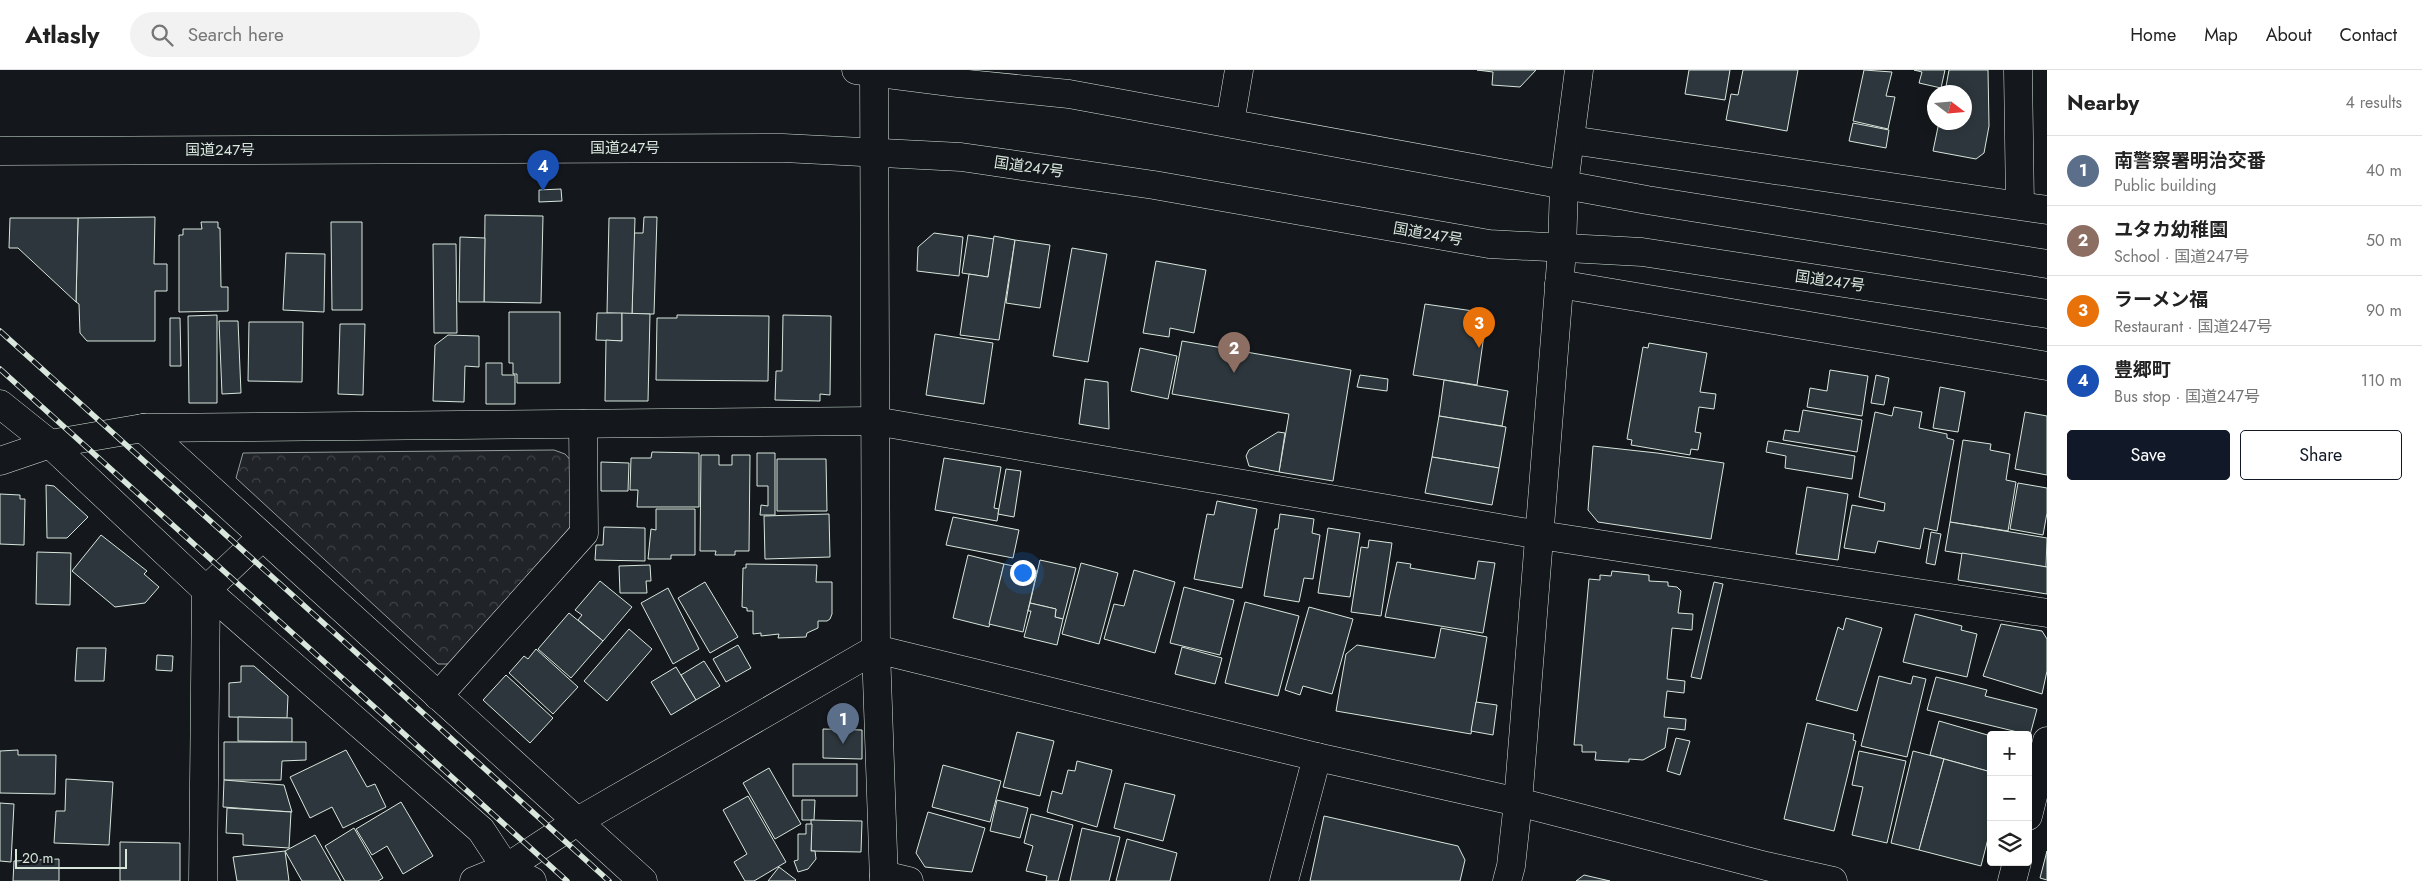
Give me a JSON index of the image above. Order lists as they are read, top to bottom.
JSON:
{
  "streets": {
    "main road": ["国道247号"]
  },
  "scale_bar": "20 m",
  "north": "right",
  "page": {
    "header": "Atlasly",
    "search": "Search here",
    "nav": [
      "Home",
      "Map",
      "About",
      "Contact"
    ],
    "heading": ["Nearby", "4 results"],
    "list": [
      {
        "mark": "1",
        "name": "南警察署明治交番",
        "note": "Public building",
        "value": "40 m"
      },
      {
        "mark": "2",
        "name": "ユタカ幼稚園",
        "note": "School · 国道247号",
        "value": "50 m"
      },
      {
        "mark": "3",
        "name": "ラーメン福",
        "note": "Restaurant · 国道247号",
        "value": "90 m"
      },
      {
        "mark": "4",
        "name": "豊郷町",
        "note": "Bus stop · 国道247号",
        "value": "110 m"
      }
    ],
    "pins": [
      "4",
      "3",
      "2",
      "1"
    ],
    "buttons": ["Save", "Share"],
    "map_buttons": ["+", "−"],
    "scale": "20 m"
  }
}
